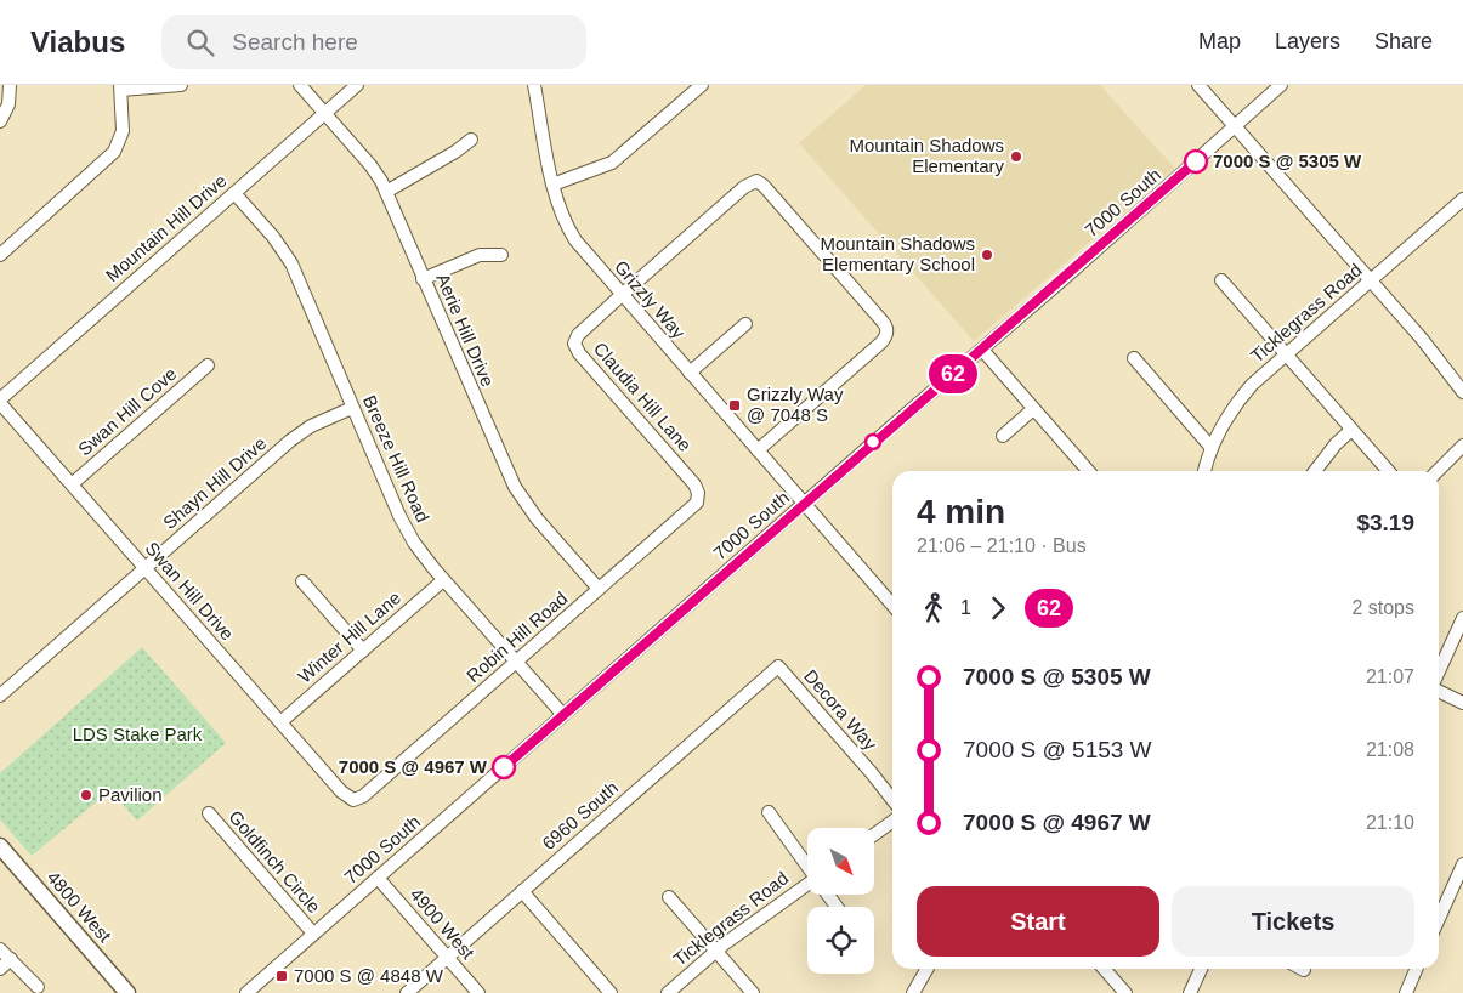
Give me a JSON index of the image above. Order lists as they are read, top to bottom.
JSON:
{
  "streets": {
    "main road": ["4800 West"],
    "street": [
      "7000 South",
      "Mountain Hill Drive",
      "Grizzly Way",
      "Ticklegrass Road",
      "Aerie Hill Drive",
      "Claudia Hill Lane",
      "Swan Hill Cove",
      "Breeze Hill Road",
      "Shayn Hill Drive",
      "Swan Hill Drive",
      "Winter Hill Lane",
      "Robin Hill Road",
      "Decora Way",
      "6960 South",
      "Goldfinch Circle",
      "4900 West"
    ]
  },
  "crossings": [
    ["7000 South", "Grizzly Way"],
    ["7000 South", "Breeze Hill Road"],
    ["7000 South", "Goldfinch Circle"],
    ["7000 South", "4900 West"],
    ["Mountain Hill Drive", "Aerie Hill Drive"],
    ["Mountain Hill Drive", "Breeze Hill Road"],
    ["Mountain Hill Drive", "Swan Hill Drive"],
    ["Grizzly Way", "Claudia Hill Lane"],
    ["Aerie Hill Drive", "Robin Hill Road"],
    ["Claudia Hill Lane", "Robin Hill Road"],
    ["Swan Hill Cove", "Swan Hill Drive"],
    ["Breeze Hill Road", "Shayn Hill Drive"],
    ["Breeze Hill Road", "Winter Hill Lane"],
    ["Breeze Hill Road", "Robin Hill Road"],
    ["Shayn Hill Drive", "Swan Hill Drive"],
    ["Swan Hill Drive", "Winter Hill Lane"],
    ["Swan Hill Drive", "Robin Hill Road"],
    ["Decora Way", "6960 South"],
    ["6960 South", "4900 West"]
  ],
  "parks": ["LDS Stake Park"],
  "places": {
    "other": [
      "Mountain Shadows Elementary",
      "7000 S @ 5305 W",
      "Mountain Shadows Elementary School",
      "7000 S @ 4967 W",
      "Pavilion"
    ],
    "transit": ["Grizzly Way @ 7048 S", "7000 S @ 4848 W"]
  },
  "lines": ["bus line 62"],
  "north": "bottom right",
  "page": {
    "header": "Viabus",
    "search": "Search here",
    "nav": ["Map", "Layers", "Share"],
    "on_map": "62",
    "heading": ["4 min", "21:06 – 21:10 · Bus", "$3.19"],
    "legs": ["1", "62", "2 stops"],
    "list": [
      {
        "name": "7000 S @ 5305 W",
        "value": "21:07"
      },
      {
        "name": "7000 S @ 5153 W",
        "value": "21:08"
      },
      {
        "name": "7000 S @ 4967 W",
        "value": "21:10"
      }
    ],
    "buttons": ["Start", "Tickets"]
  }
}
